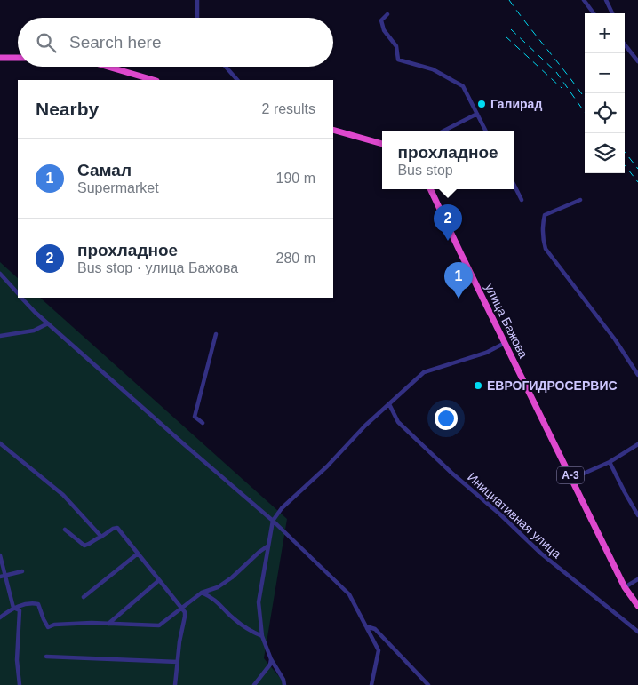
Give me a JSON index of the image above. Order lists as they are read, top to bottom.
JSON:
{
  "streets": {
    "highway": ["улица Бажова", "A-3"],
    "street": ["Инициативная улица"]
  },
  "places": ["Галирад", "ЕВРОГИДРОСЕРВИС"],
  "page": {
    "map_buttons": ["+", "−"],
    "search": "Search here",
    "heading": ["Nearby", "2 results"],
    "popup": ["прохладное", "Bus stop"],
    "list": [
      {
        "mark": "1",
        "name": "Самал",
        "note": "Supermarket",
        "value": "190 m"
      },
      {
        "mark": "2",
        "name": "прохладное",
        "note": "Bus stop · улица Бажова",
        "value": "280 m"
      }
    ],
    "pins": ["2", "1"]
  }
}
